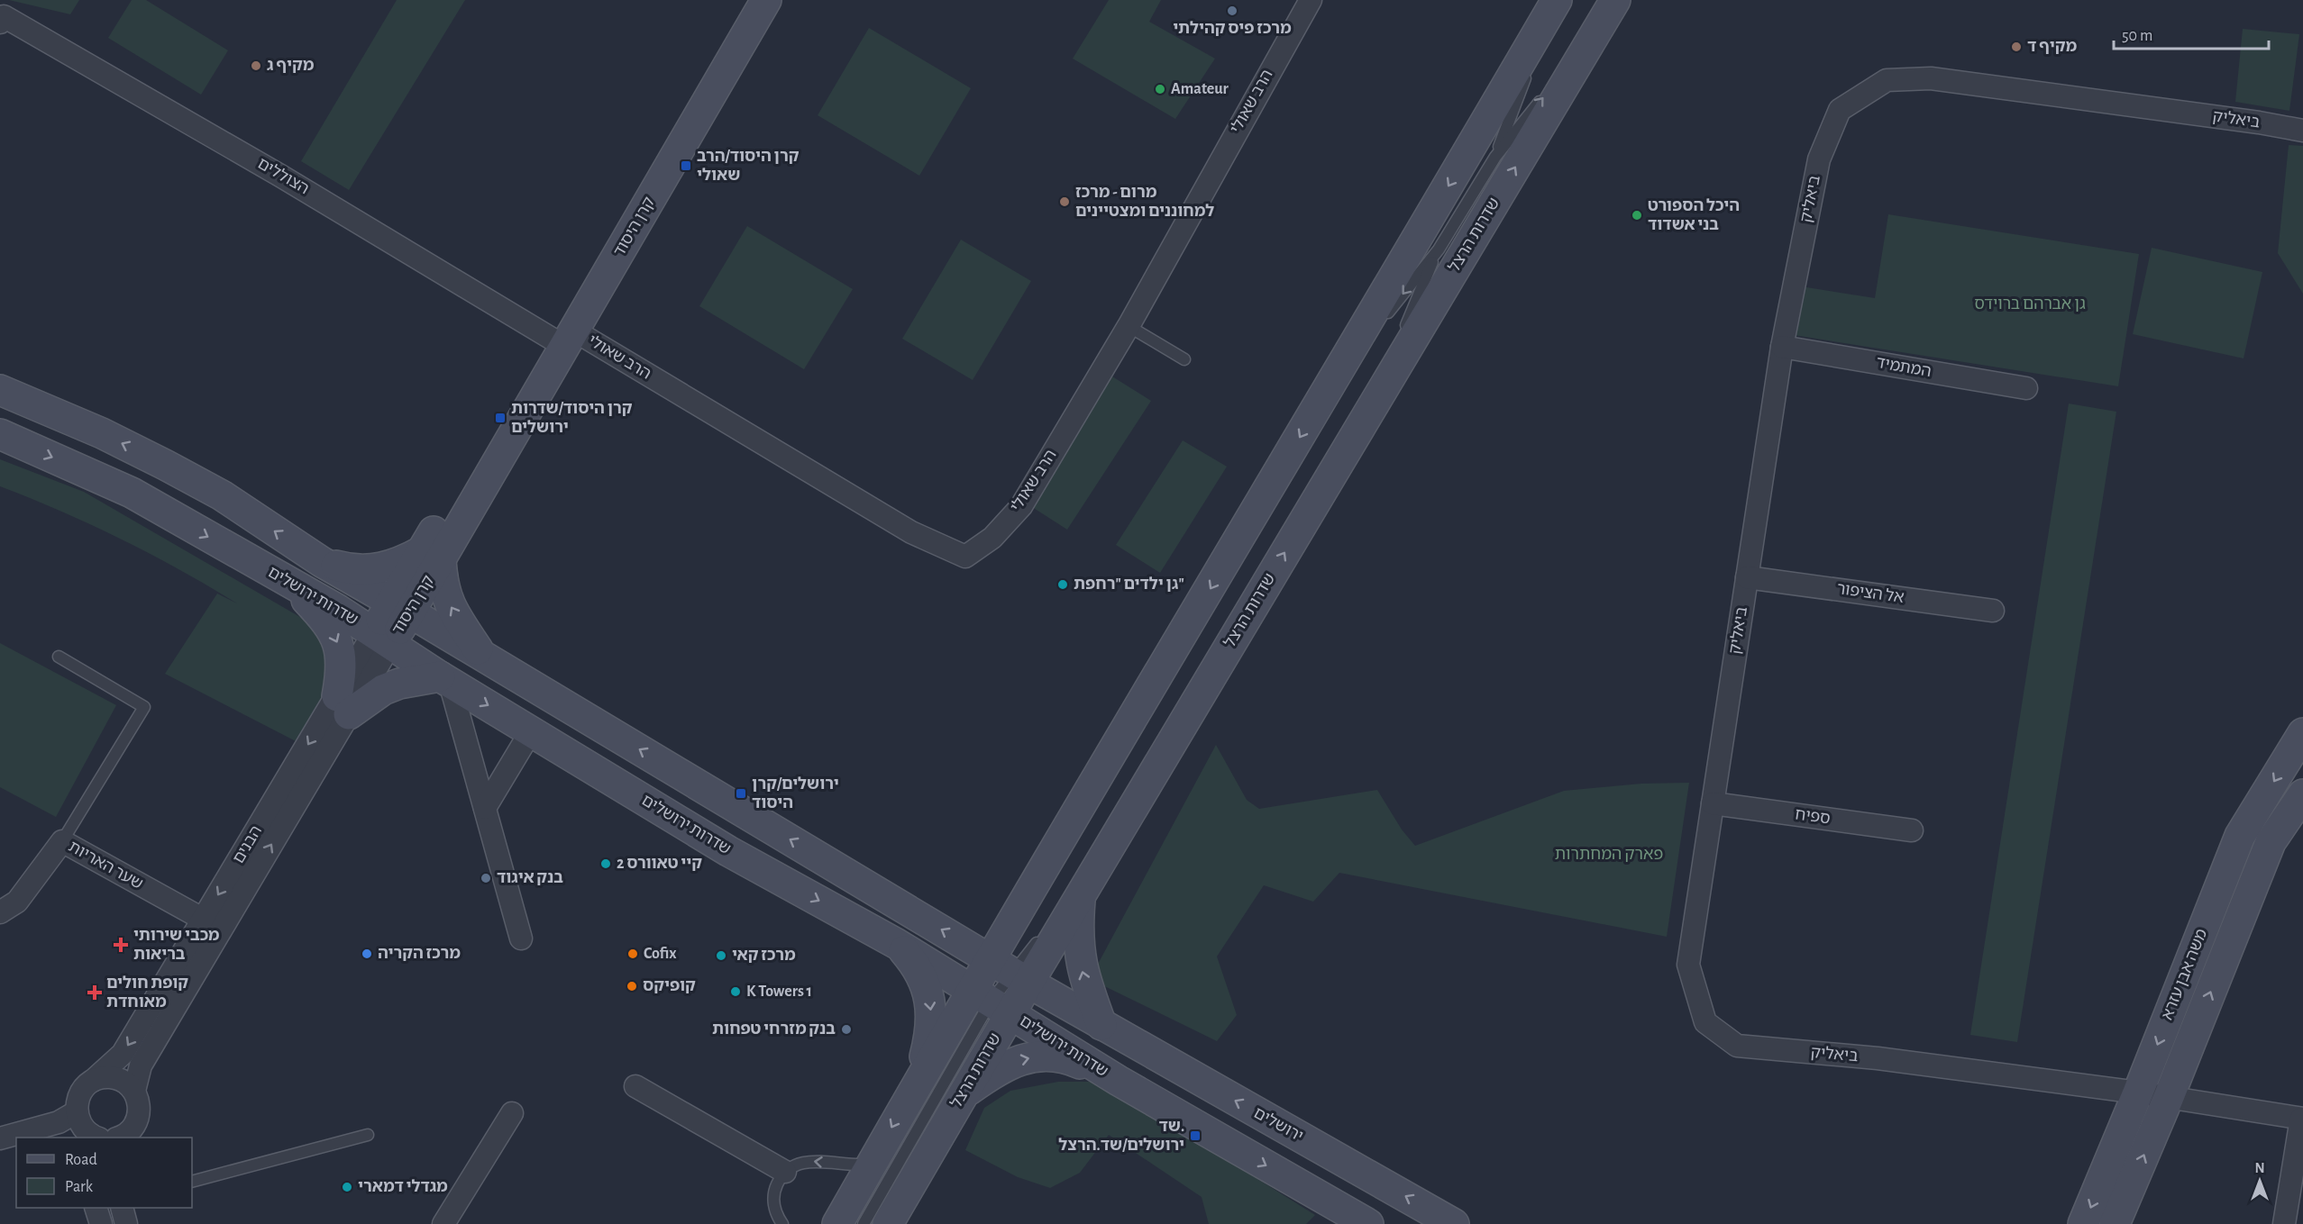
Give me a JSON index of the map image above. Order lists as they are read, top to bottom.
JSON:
{
  "streets": {
    "main road": [
      "קרן היסוד",
      "שדרות הרצל",
      "שדרות ירושלים",
      "משה אבן עזרא",
      "ירושלים"
    ],
    "street": [
      "הרב שאולי",
      "ביאליק",
      "הצוללים",
      "המתמיד",
      "אל הציפור",
      "ספיח",
      "הבנים",
      "שער האריות"
    ]
  },
  "crossings": [
    ["הרב שאולי", "הצוללים"],
    ["הרב שאולי", "קרן היסוד"],
    ["ביאליק", "המתמיד"],
    ["ביאליק", "אל הציפור"],
    ["ביאליק", "ספיח"],
    ["ביאליק", "משה אבן עזרא"],
    ["הצוללים", "קרן היסוד"],
    ["קרן היסוד", "שדרות ירושלים"],
    ["קרן היסוד", "הבנים"],
    ["שדרות הרצל", "שדרות ירושלים"],
    ["שדרות ירושלים", "הבנים"],
    ["שדרות ירושלים", "ירושלים"],
    ["הבנים", "שער האריות"]
  ],
  "one_way": ["ירושלים"],
  "parks": ["גן אברהם ברוידס", "פארק המחתרות"],
  "places": {
    "other": [
      "מרכז פיס קהילתי",
      "מקיף ד",
      "מקיף ג",
      "Amateur",
      "מרום - מרכז למחוננים ומצטיינים",
      "היכל הספורט בני אשדוד",
      "גן ילדים \"רחפת\"",
      "קיי טאוורס 2",
      "בנק איגוד",
      "מרכז הקריה",
      "Cofix",
      "מרכז קאי",
      "קופיקס",
      "K Towers 1",
      "בנק מזרחי טפחות",
      "מגדלי דמארי"
    ],
    "transit": [
      "קרן היסוד/הרב שאולי",
      "קרן היסוד/שדרות ירושלים",
      "ירושלים/קרן היסוד",
      "שד. ירושלים/שד.הרצל"
    ],
    "health": ["מכבי שירותי בריאות", "קופת חולים מאוחדת"]
  },
  "legend": ["Road", "Park"],
  "scale_bar": "50 m",
  "north": "top"
}
